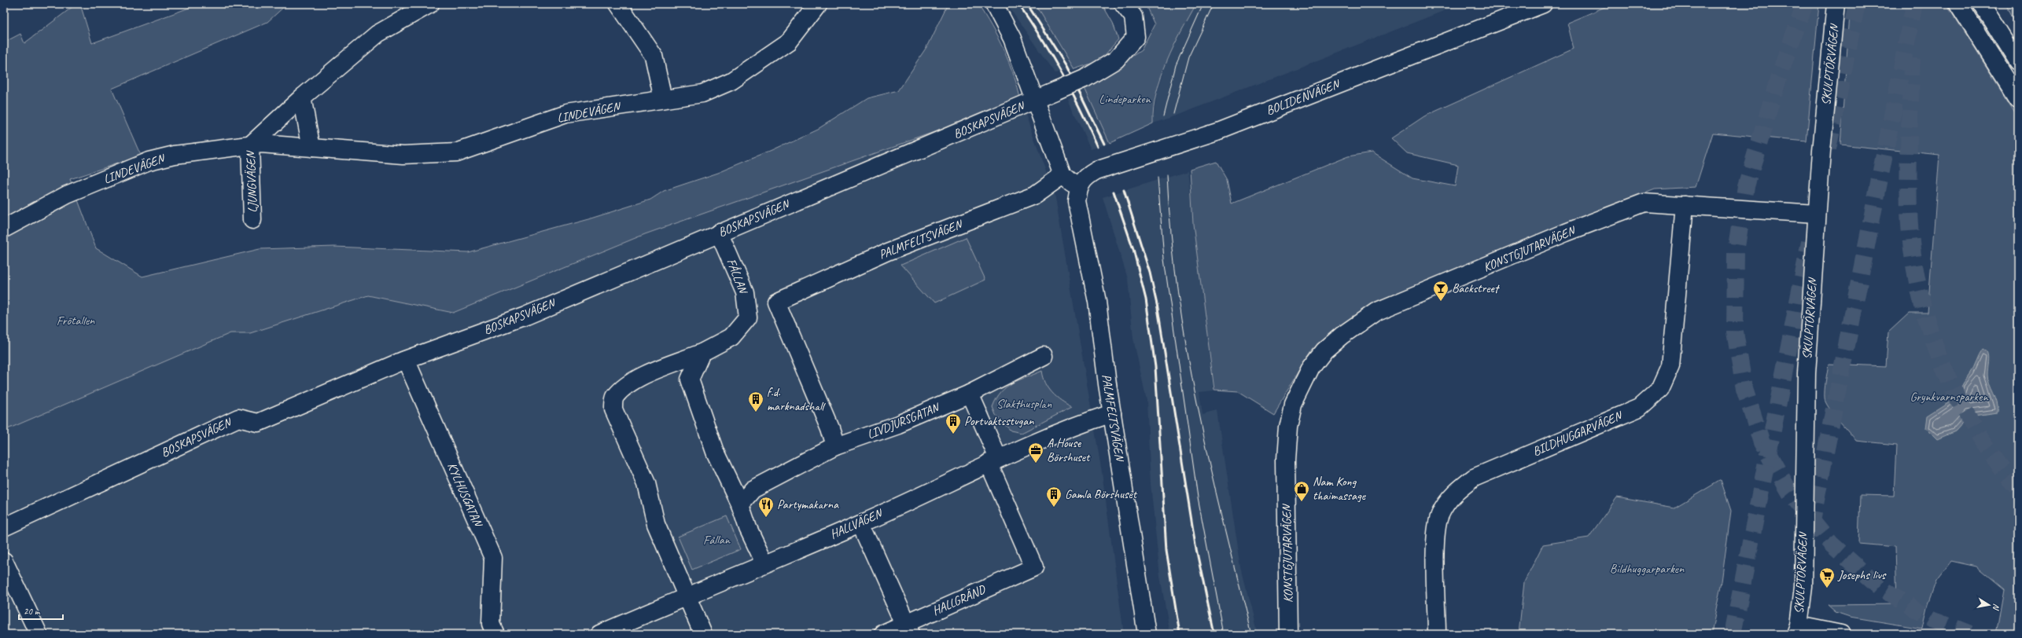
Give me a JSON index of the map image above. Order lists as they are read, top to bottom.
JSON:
{
  "streets": {
    "street": [
      "SKULPTÖRVÄGEN",
      "BOLIDENVÄGEN",
      "LINDEVÄGEN",
      "BOSKAPSVÄGEN",
      "LJUNGVÄGEN",
      "PALMFELTSVÄGEN",
      "KONSTGJUTARVÄGEN",
      "FÅLLAN",
      "LIVDJURSGATAN",
      "BILDHUGGARVÄGEN",
      "KYLHUSGATAN",
      "HALLVÄGEN",
      "HALLGRÄND"
    ]
  },
  "crossings": [
    ["SKULPTÖRVÄGEN", "KONSTGJUTARVÄGEN"],
    ["BOLIDENVÄGEN", "PALMFELTSVÄGEN"],
    ["LINDEVÄGEN", "LJUNGVÄGEN"],
    ["BOSKAPSVÄGEN", "FÅLLAN"],
    ["BOSKAPSVÄGEN", "KYLHUSGATAN"],
    ["PALMFELTSVÄGEN", "LIVDJURSGATAN"],
    ["PALMFELTSVÄGEN", "HALLVÄGEN"],
    ["KONSTGJUTARVÄGEN", "BILDHUGGARVÄGEN"],
    ["FÅLLAN", "HALLVÄGEN"],
    ["HALLVÄGEN", "HALLGRÄND"]
  ],
  "parks": [
    "Lindeparken",
    "Frötallen",
    "Grynkvarnsparken",
    "Slakthusplan",
    "Fållan",
    "Bildhuggarparken"
  ],
  "places": {
    "bar": ["Backstreet"],
    "building": ["f.d. marknadshall", "Portvaktsstugan", "Gamla Börshuset"],
    "office": ["A House Börshuset"],
    "shop": ["Nam Kong thaimassage"],
    "restaurant": ["Partymakarna"],
    "supermarket": ["Josephs livs"]
  },
  "scale_bar": "20 m",
  "north": "right"
}
